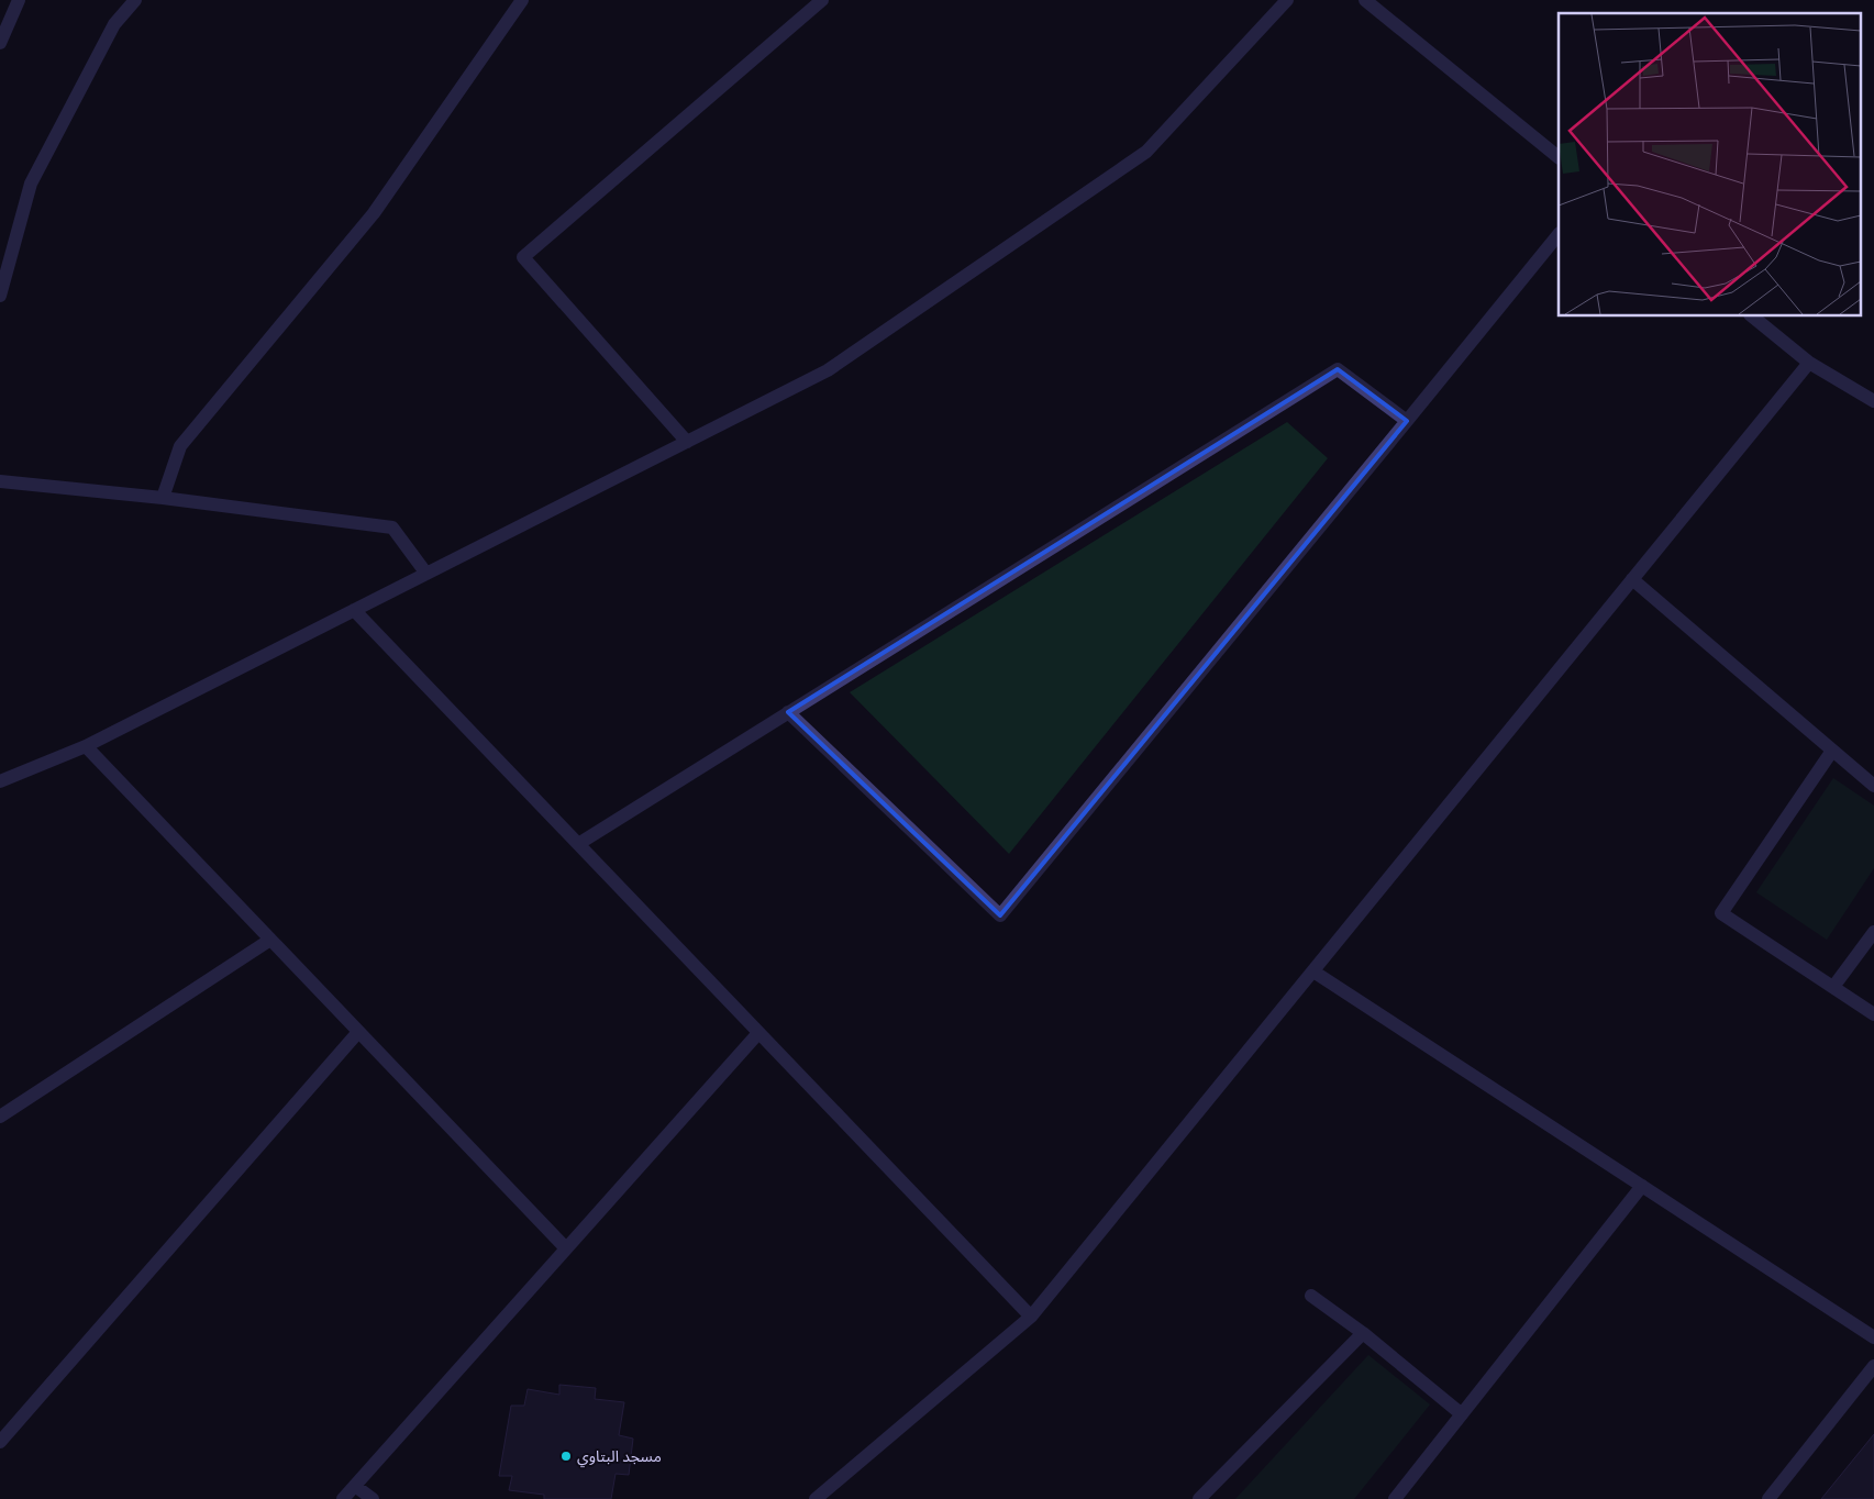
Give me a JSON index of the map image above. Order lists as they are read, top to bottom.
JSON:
{
  "places": ["مسجد البتاوي"]
}
